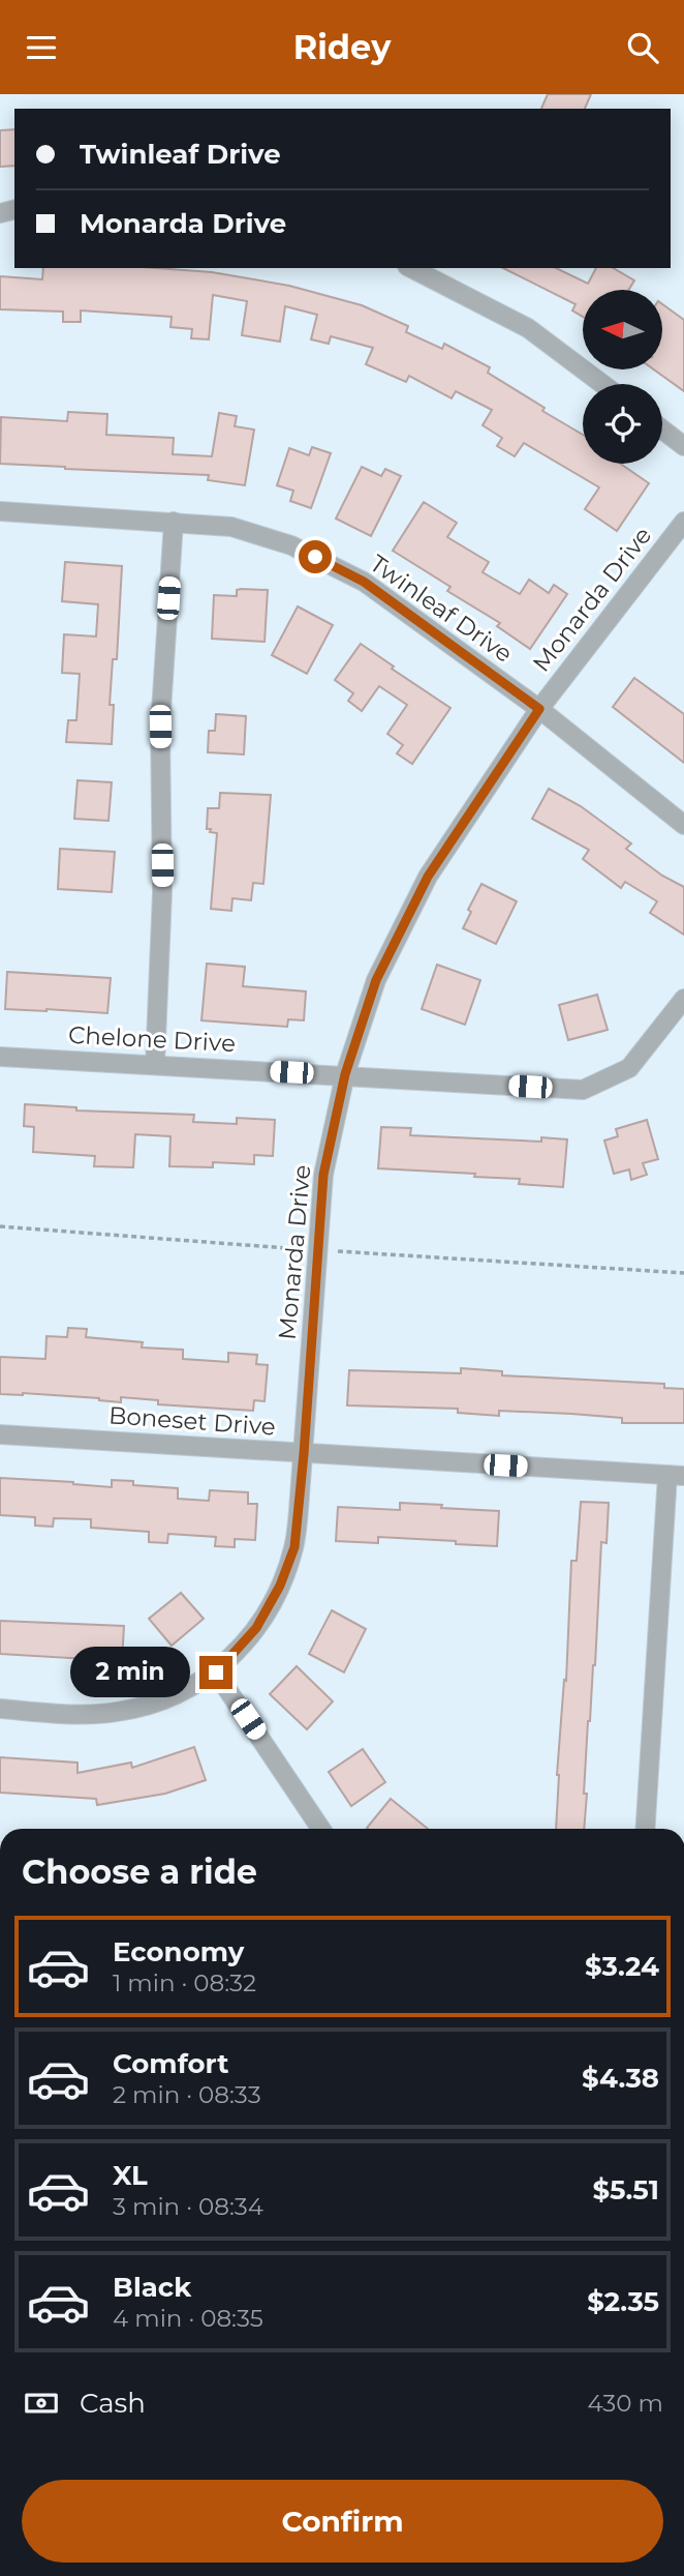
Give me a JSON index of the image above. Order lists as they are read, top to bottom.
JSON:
{
  "streets": {
    "street": [
      "Monarda Drive",
      "Twinleaf Drive",
      "Chelone Drive",
      "Boneset Drive"
    ]
  },
  "crossings": [
    ["Monarda Drive", "Twinleaf Drive"],
    ["Monarda Drive", "Chelone Drive"],
    ["Monarda Drive", "Boneset Drive"]
  ],
  "north": "left",
  "page": {
    "header": "Ridey",
    "banner": ["Twinleaf Drive", "Monarda Drive"],
    "bubble": "2 min",
    "heading": "Choose a ride",
    "list": [
      {
        "name": "Economy",
        "note": "1 min · 08:32",
        "value": "$3.24"
      },
      {
        "name": "Comfort",
        "note": "2 min · 08:33",
        "value": "$4.38"
      },
      {
        "name": "XL",
        "note": "3 min · 08:34",
        "value": "$5.51"
      },
      {
        "name": "Black",
        "note": "4 min · 08:35",
        "value": "$2.35"
      }
    ],
    "pay": ["Cash", "430 m"],
    "buttons": "Confirm"
  }
}
